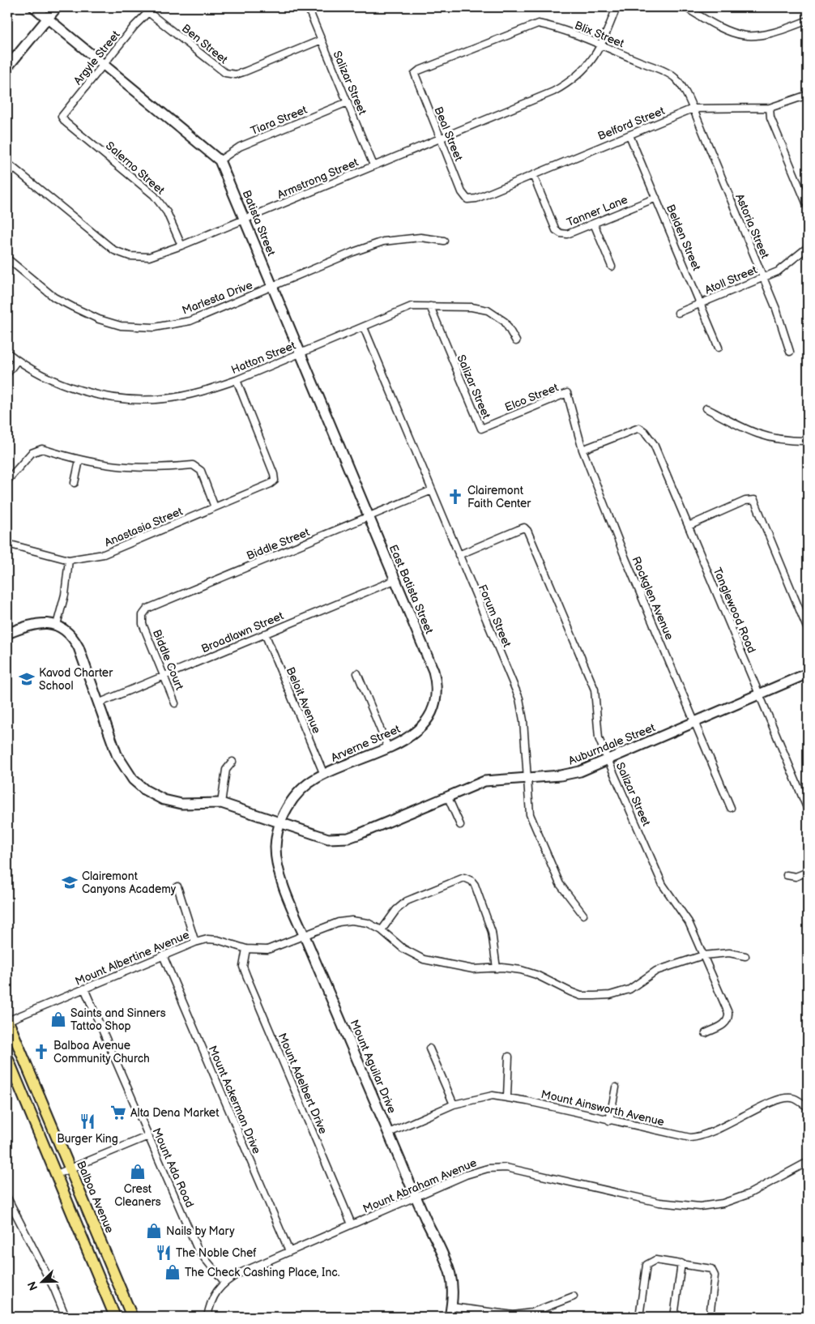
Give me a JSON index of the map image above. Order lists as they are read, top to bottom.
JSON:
{
  "streets": {
    "main road": ["Balboa Avenue"],
    "street": [
      "Blix Street",
      "Ben Street",
      "Argyle Street",
      "Salizar Street",
      "Tiara Street",
      "Belford Street",
      "Beal Street",
      "Salerno Street",
      "Armstrong Street",
      "Tanner Lane",
      "Batista Street",
      "Astoria Street",
      "Belden Street",
      "Atoll Street",
      "Marlesta Drive",
      "Hatton Street",
      "Elco Street",
      "Anastasia Street",
      "Biddle Street",
      "East Batista Street",
      "Rockglen Avenue",
      "Tanglewood Road",
      "Forum Street",
      "Broadlawn Street",
      "Biddle Court",
      "Beloit Avenue",
      "Arverne Street",
      "Auburndale Street",
      "Mount Albertine Avenue",
      "Mount Aguilar Drive",
      "Mount Adelbert Drive",
      "Mount Ackerman Drive",
      "Mount Ainsworth Avenue",
      "Mount Ada Road",
      "Mount Abraham Avenue"
    ]
  },
  "crossings": [
    ["Blix Street", "Belford Street"],
    ["Blix Street", "Beal Street"],
    ["Blix Street", "Armstrong Street"],
    ["Blix Street", "Astoria Street"],
    ["Ben Street", "Argyle Street"],
    ["Ben Street", "Salizar Street"],
    ["Argyle Street", "Salerno Street"],
    ["Argyle Street", "Batista Street"],
    ["Salizar Street", "Tiara Street"],
    ["Salizar Street", "Armstrong Street"],
    ["Salizar Street", "Hatton Street"],
    ["Salizar Street", "Elco Street"],
    ["Salizar Street", "Forum Street"],
    ["Salizar Street", "Auburndale Street"],
    ["Salizar Street", "Mount Albertine Avenue"],
    ["Tiara Street", "Batista Street"],
    ["Belford Street", "Beal Street"],
    ["Belford Street", "Tanner Lane"],
    ["Belford Street", "Astoria Street"],
    ["Belford Street", "Belden Street"],
    ["Beal Street", "Armstrong Street"],
    ["Salerno Street", "Armstrong Street"],
    ["Armstrong Street", "Batista Street"],
    ["Tanner Lane", "Belden Street"],
    ["Batista Street", "Marlesta Drive"],
    ["Batista Street", "Hatton Street"],
    ["Batista Street", "Biddle Street"],
    ["Batista Street", "East Batista Street"],
    ["Astoria Street", "Atoll Street"],
    ["Belden Street", "Atoll Street"],
    ["Hatton Street", "Anastasia Street"],
    ["Hatton Street", "Forum Street"],
    ["Elco Street", "Rockglen Avenue"],
    ["Biddle Street", "East Batista Street"],
    ["Biddle Street", "Forum Street"],
    ["Biddle Street", "Biddle Court"],
    ["East Batista Street", "Broadlawn Street"],
    ["East Batista Street", "Arverne Street"],
    ["Rockglen Avenue", "Tanglewood Road"],
    ["Rockglen Avenue", "Auburndale Street"],
    ["Tanglewood Road", "Auburndale Street"],
    ["Forum Street", "Auburndale Street"],
    ["Broadlawn Street", "Biddle Court"],
    ["Broadlawn Street", "Beloit Avenue"],
    ["Beloit Avenue", "Arverne Street"],
    ["Arverne Street", "Auburndale Street"],
    ["Arverne Street", "Mount Aguilar Drive"],
    ["Auburndale Street", "Mount Aguilar Drive"],
    ["Mount Albertine Avenue", "Mount Aguilar Drive"],
    ["Mount Albertine Avenue", "Mount Adelbert Drive"],
    ["Mount Albertine Avenue", "Mount Ackerman Drive"],
    ["Mount Albertine Avenue", "Mount Ada Road"],
    ["Mount Albertine Avenue", "Balboa Avenue"],
    ["Mount Aguilar Drive", "Mount Ainsworth Avenue"],
    ["Mount Aguilar Drive", "Mount Abraham Avenue"],
    ["Mount Adelbert Drive", "Mount Abraham Avenue"],
    ["Mount Ackerman Drive", "Mount Abraham Avenue"],
    ["Mount Ada Road", "Mount Abraham Avenue"]
  ],
  "places": {
    "church": ["Clairemont Faith Center", "Balboa Avenue Community Church"],
    "school or university": ["Kavod Charter School", "Clairemont Canyons Academy"],
    "shop": [
      "Saints and Sinners Tattoo Shop",
      "Crest Cleaners",
      "Nails by Mary",
      "The Check Cashing Place, Inc."
    ],
    "supermarket": ["Alta Dena Market"],
    "restaurant": ["Burger King", "The Noble Chef"]
  },
  "north": "bottom left"
}
